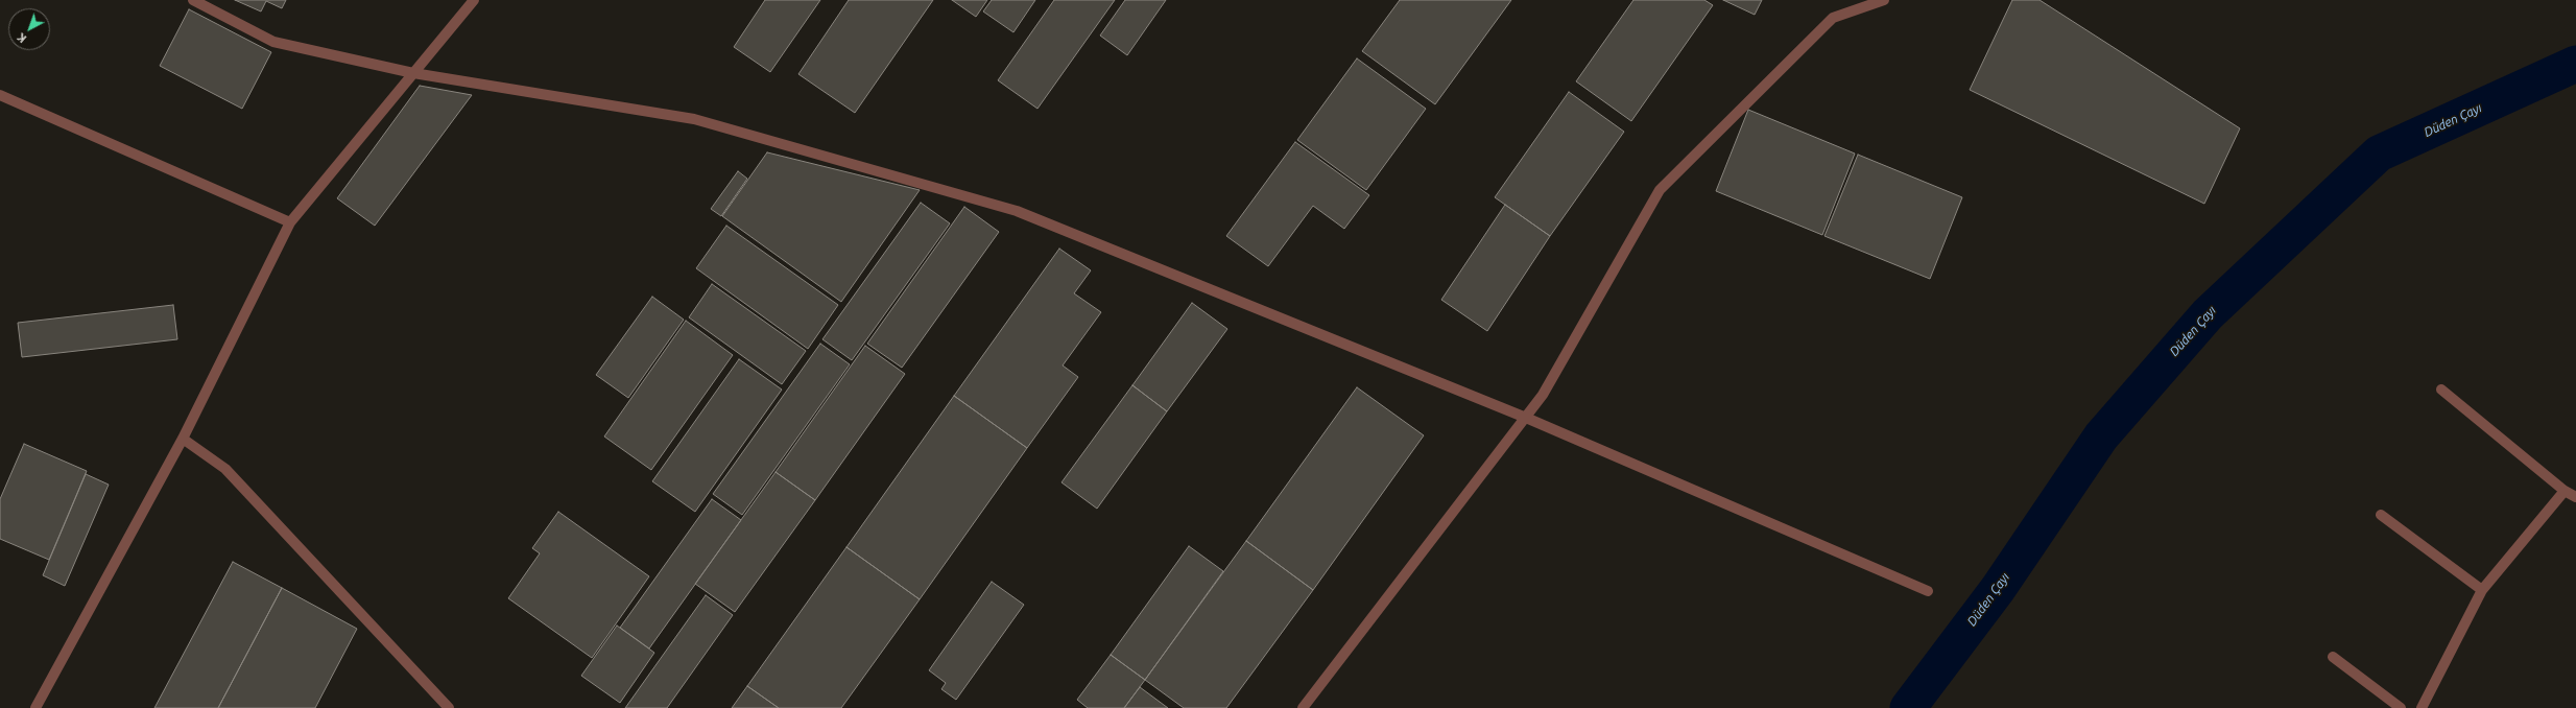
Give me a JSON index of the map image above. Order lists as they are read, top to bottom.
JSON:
{
  "water": ["Düden Çayı"],
  "north": "bottom left"
}
